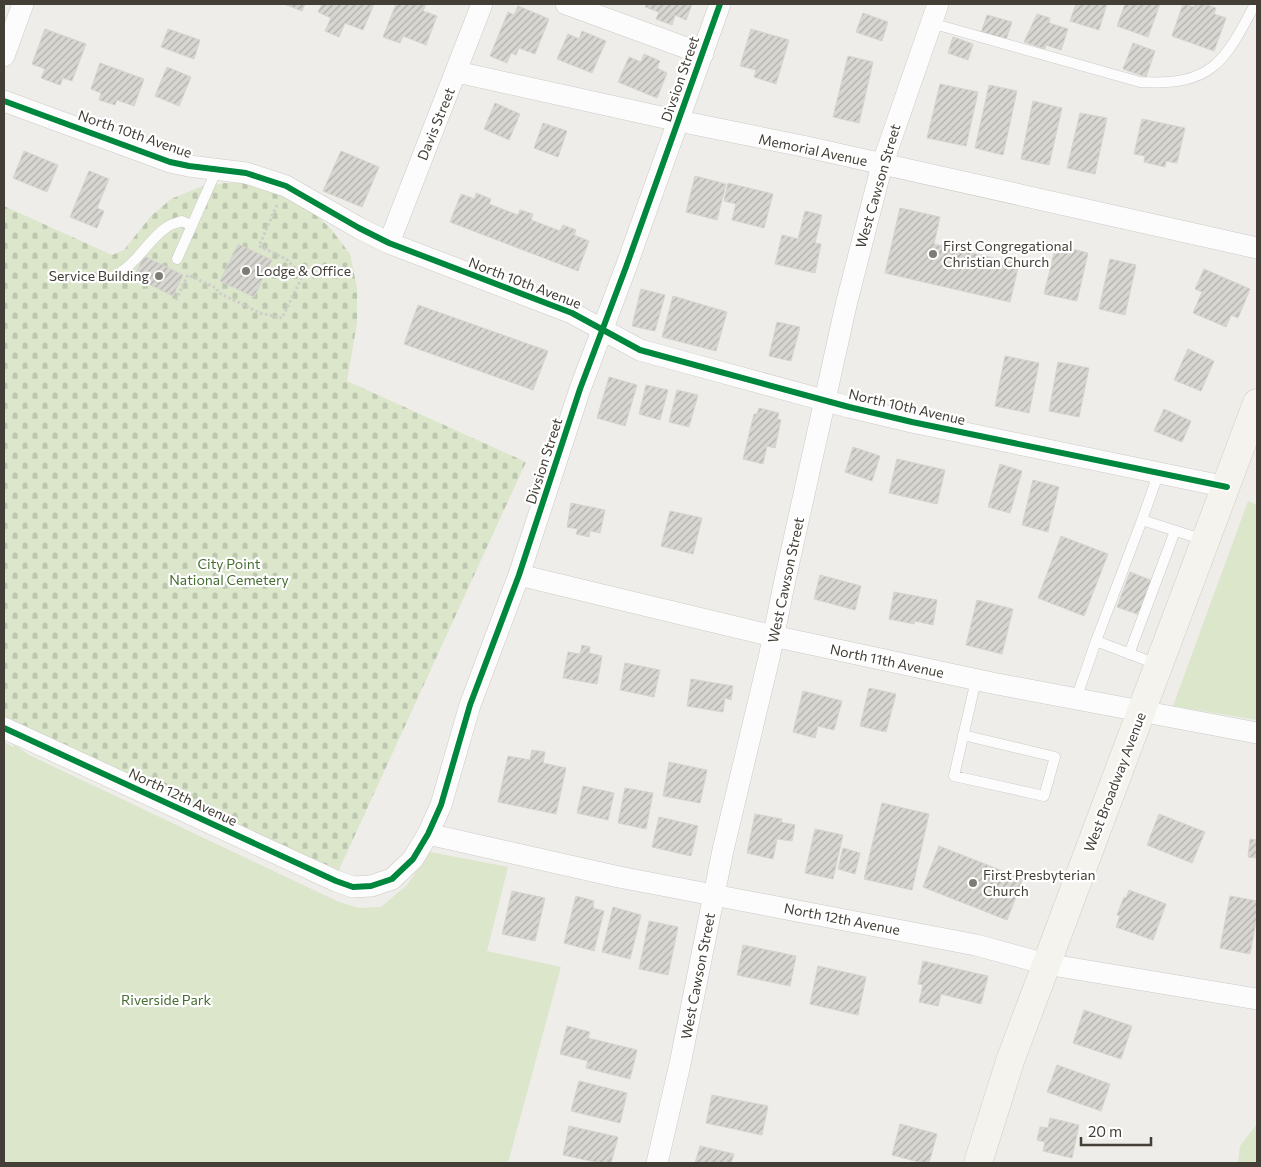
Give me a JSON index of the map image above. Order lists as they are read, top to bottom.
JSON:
{
  "streets": {
    "main road": ["West Broadway Avenue"],
    "street": [
      "Divsion Street",
      "Davis Street",
      "North 10th Avenue",
      "Memorial Avenue",
      "West Cawson Street",
      "North 11th Avenue",
      "North 12th Avenue"
    ]
  },
  "crossings": [
    ["Divsion Street", "North 10th Avenue"],
    ["Divsion Street", "Memorial Avenue"],
    ["Divsion Street", "North 11th Avenue"],
    ["Divsion Street", "North 12th Avenue"],
    ["Davis Street", "North 10th Avenue"],
    ["Davis Street", "Memorial Avenue"],
    ["North 10th Avenue", "West Cawson Street"],
    ["North 10th Avenue", "West Broadway Avenue"],
    ["Memorial Avenue", "West Cawson Street"],
    ["West Cawson Street", "North 11th Avenue"],
    ["West Cawson Street", "North 12th Avenue"],
    ["North 11th Avenue", "West Broadway Avenue"],
    ["West Broadway Avenue", "North 12th Avenue"]
  ],
  "parks": ["City Point National Cemetery", "Riverside Park"],
  "places": [
    "First Congregational Christian Church",
    "Lodge & Office",
    "Service Building",
    "First Presbyterian Church"
  ],
  "scale_bar": "20 m"
}
